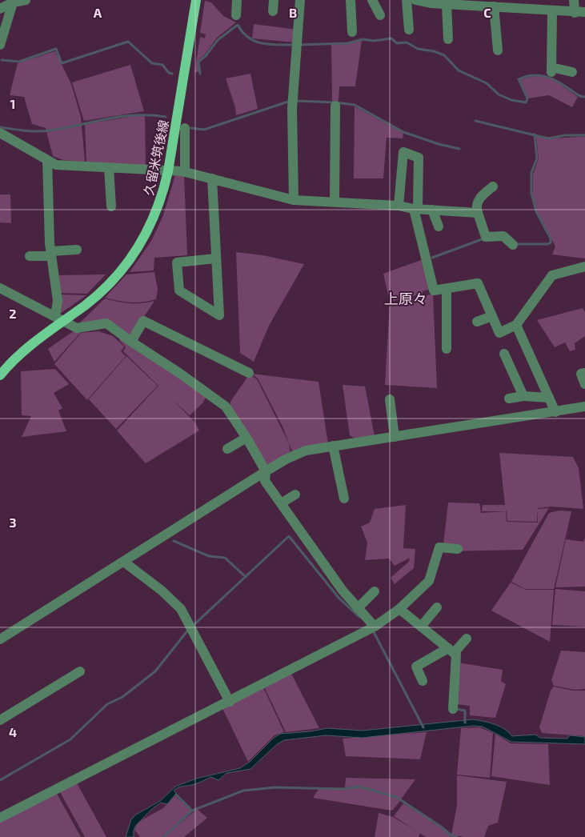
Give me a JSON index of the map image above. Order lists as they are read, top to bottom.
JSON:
{
  "streets": {
    "main road": ["久留米筑後線"]
  },
  "districts": ["上原々"],
  "grid": {
    "columns": ["A", "B", "C"],
    "rows": [
      "1",
      "2",
      "3",
      "4"
    ]
  }
}
